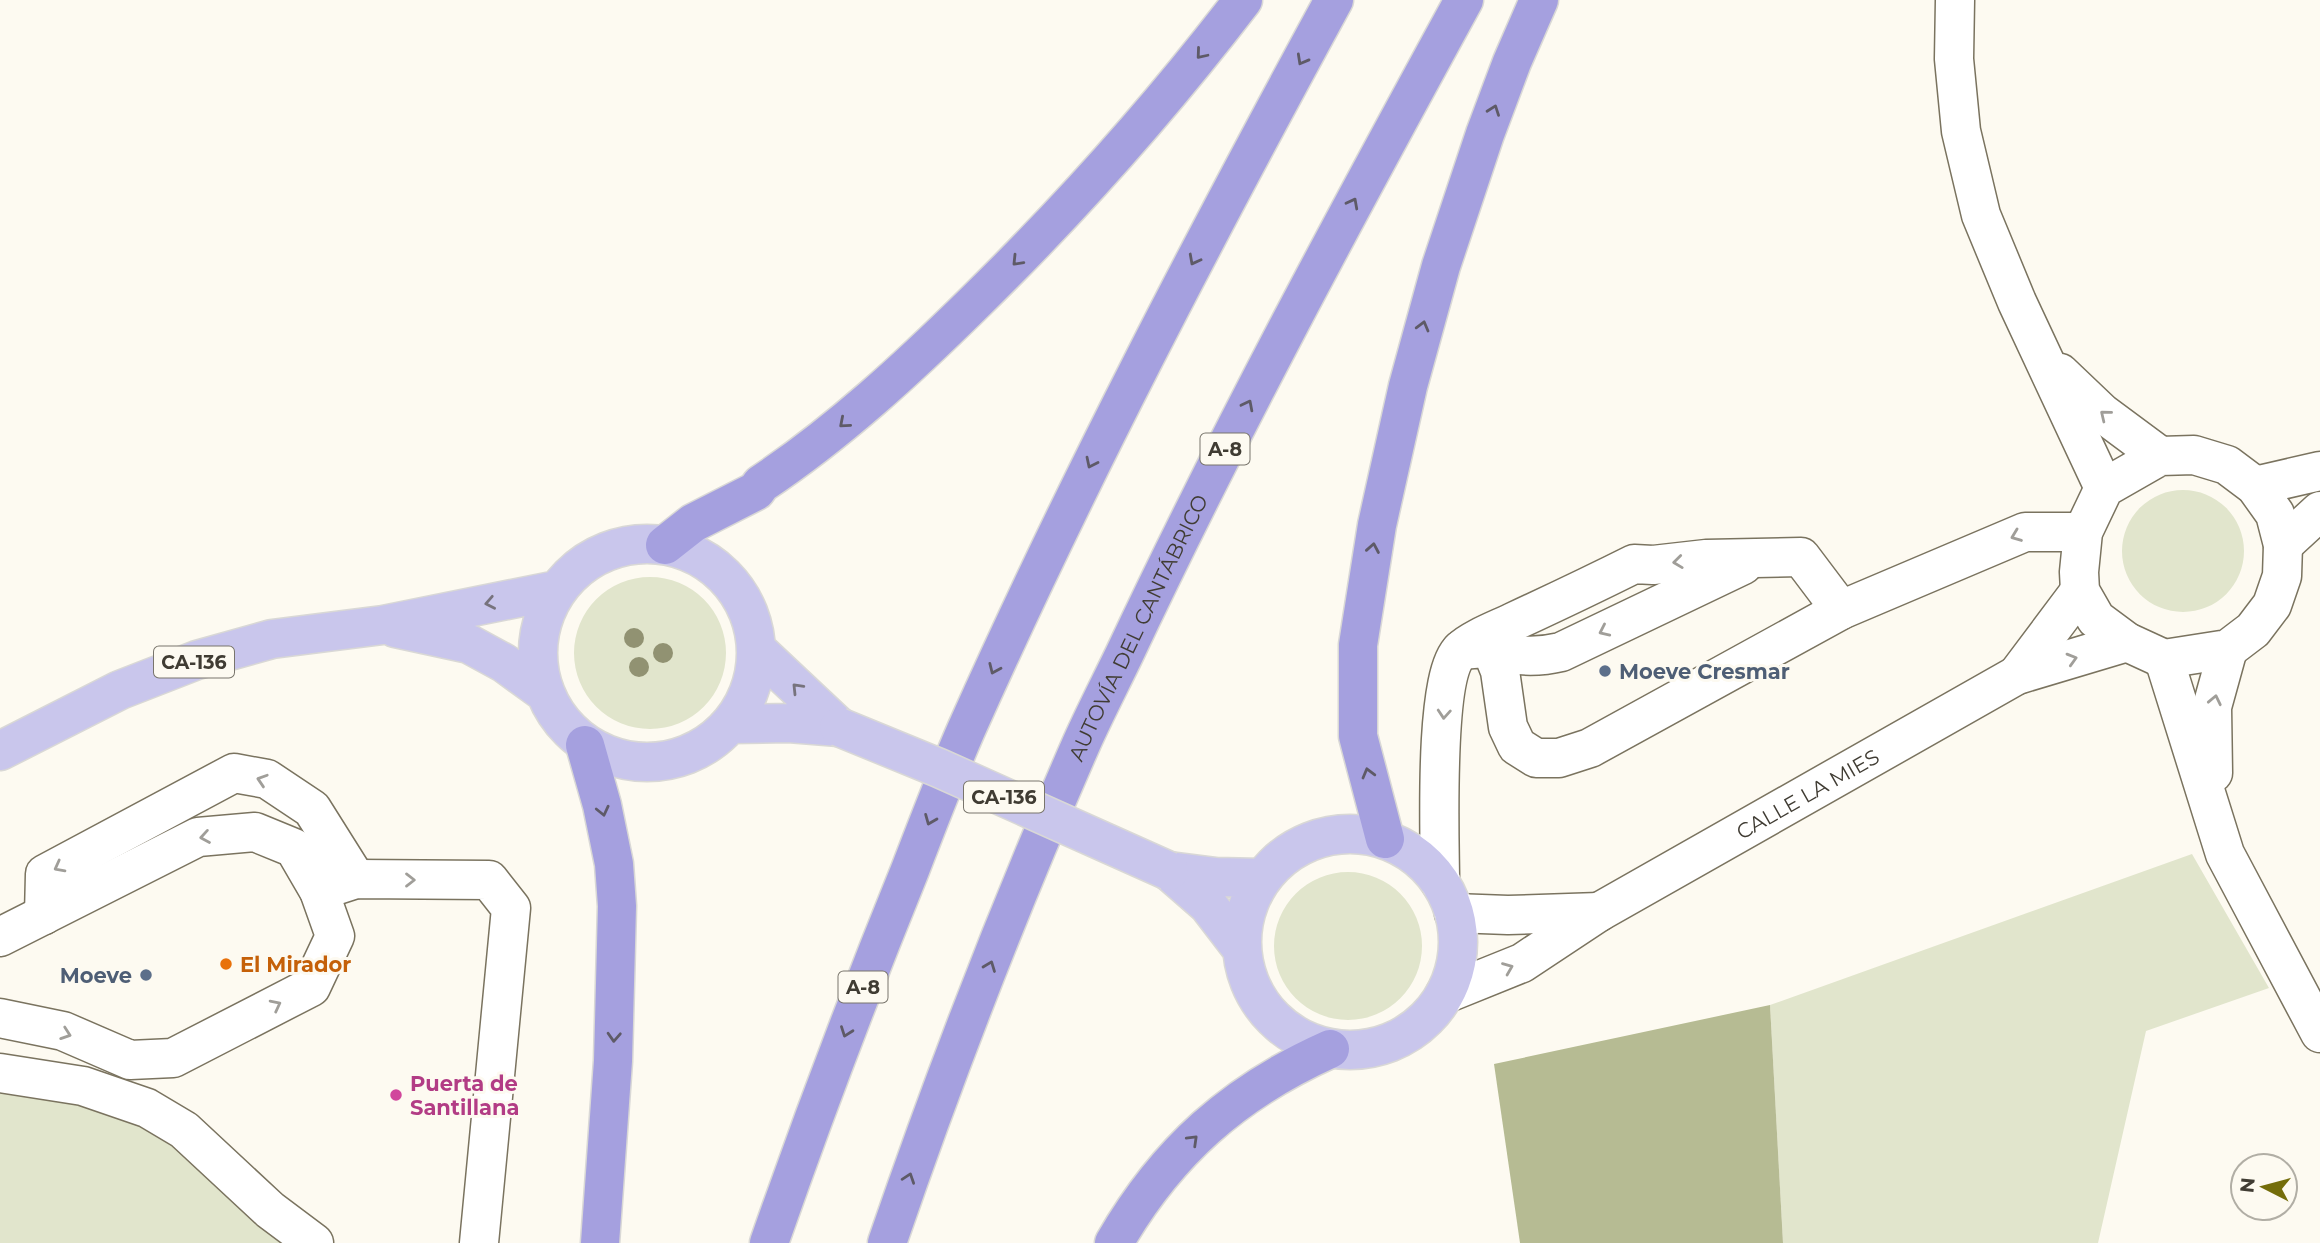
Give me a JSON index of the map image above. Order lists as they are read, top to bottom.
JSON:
{
  "streets": {
    "highway": ["A-8", "AUTOVÍA DEL CANTÁBRICO"],
    "main road": ["CA-136"],
    "street": ["CALLE LA MIES"]
  },
  "places": [
    "Moeve Cresmar",
    "El Mirador",
    "Moeve",
    "Puerta de Santillana"
  ],
  "north": "left"
}
